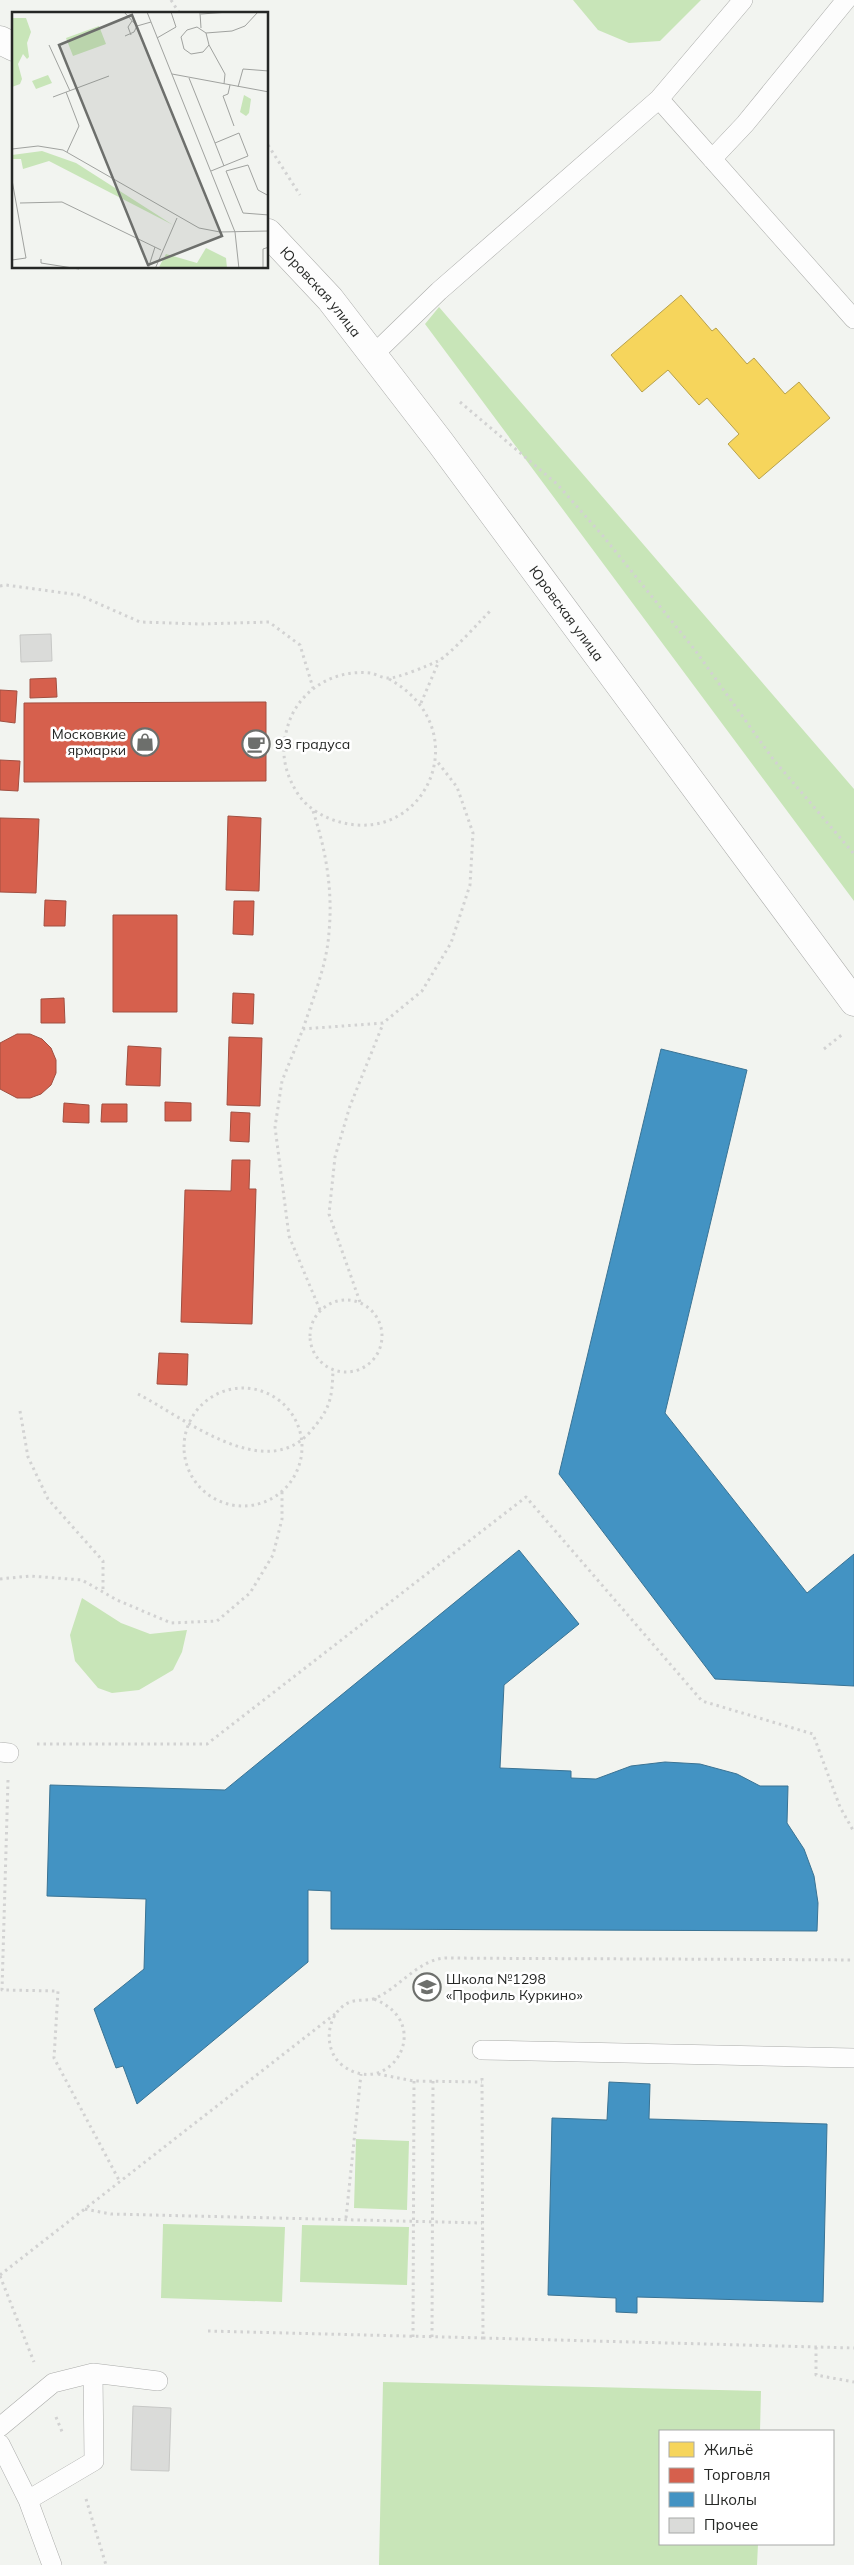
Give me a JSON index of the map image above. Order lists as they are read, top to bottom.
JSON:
{
  "streets": {
    "street": ["Юровская улица"]
  },
  "places": {
    "shop": ["Московкие ярмарки"],
    "cafe": ["93 градуса"],
    "school or university": ["Школа №1298 «Профиль Куркино»"]
  },
  "legend": [
    "Жильё",
    "Торговля",
    "Школы",
    "Прочее"
  ]
}
